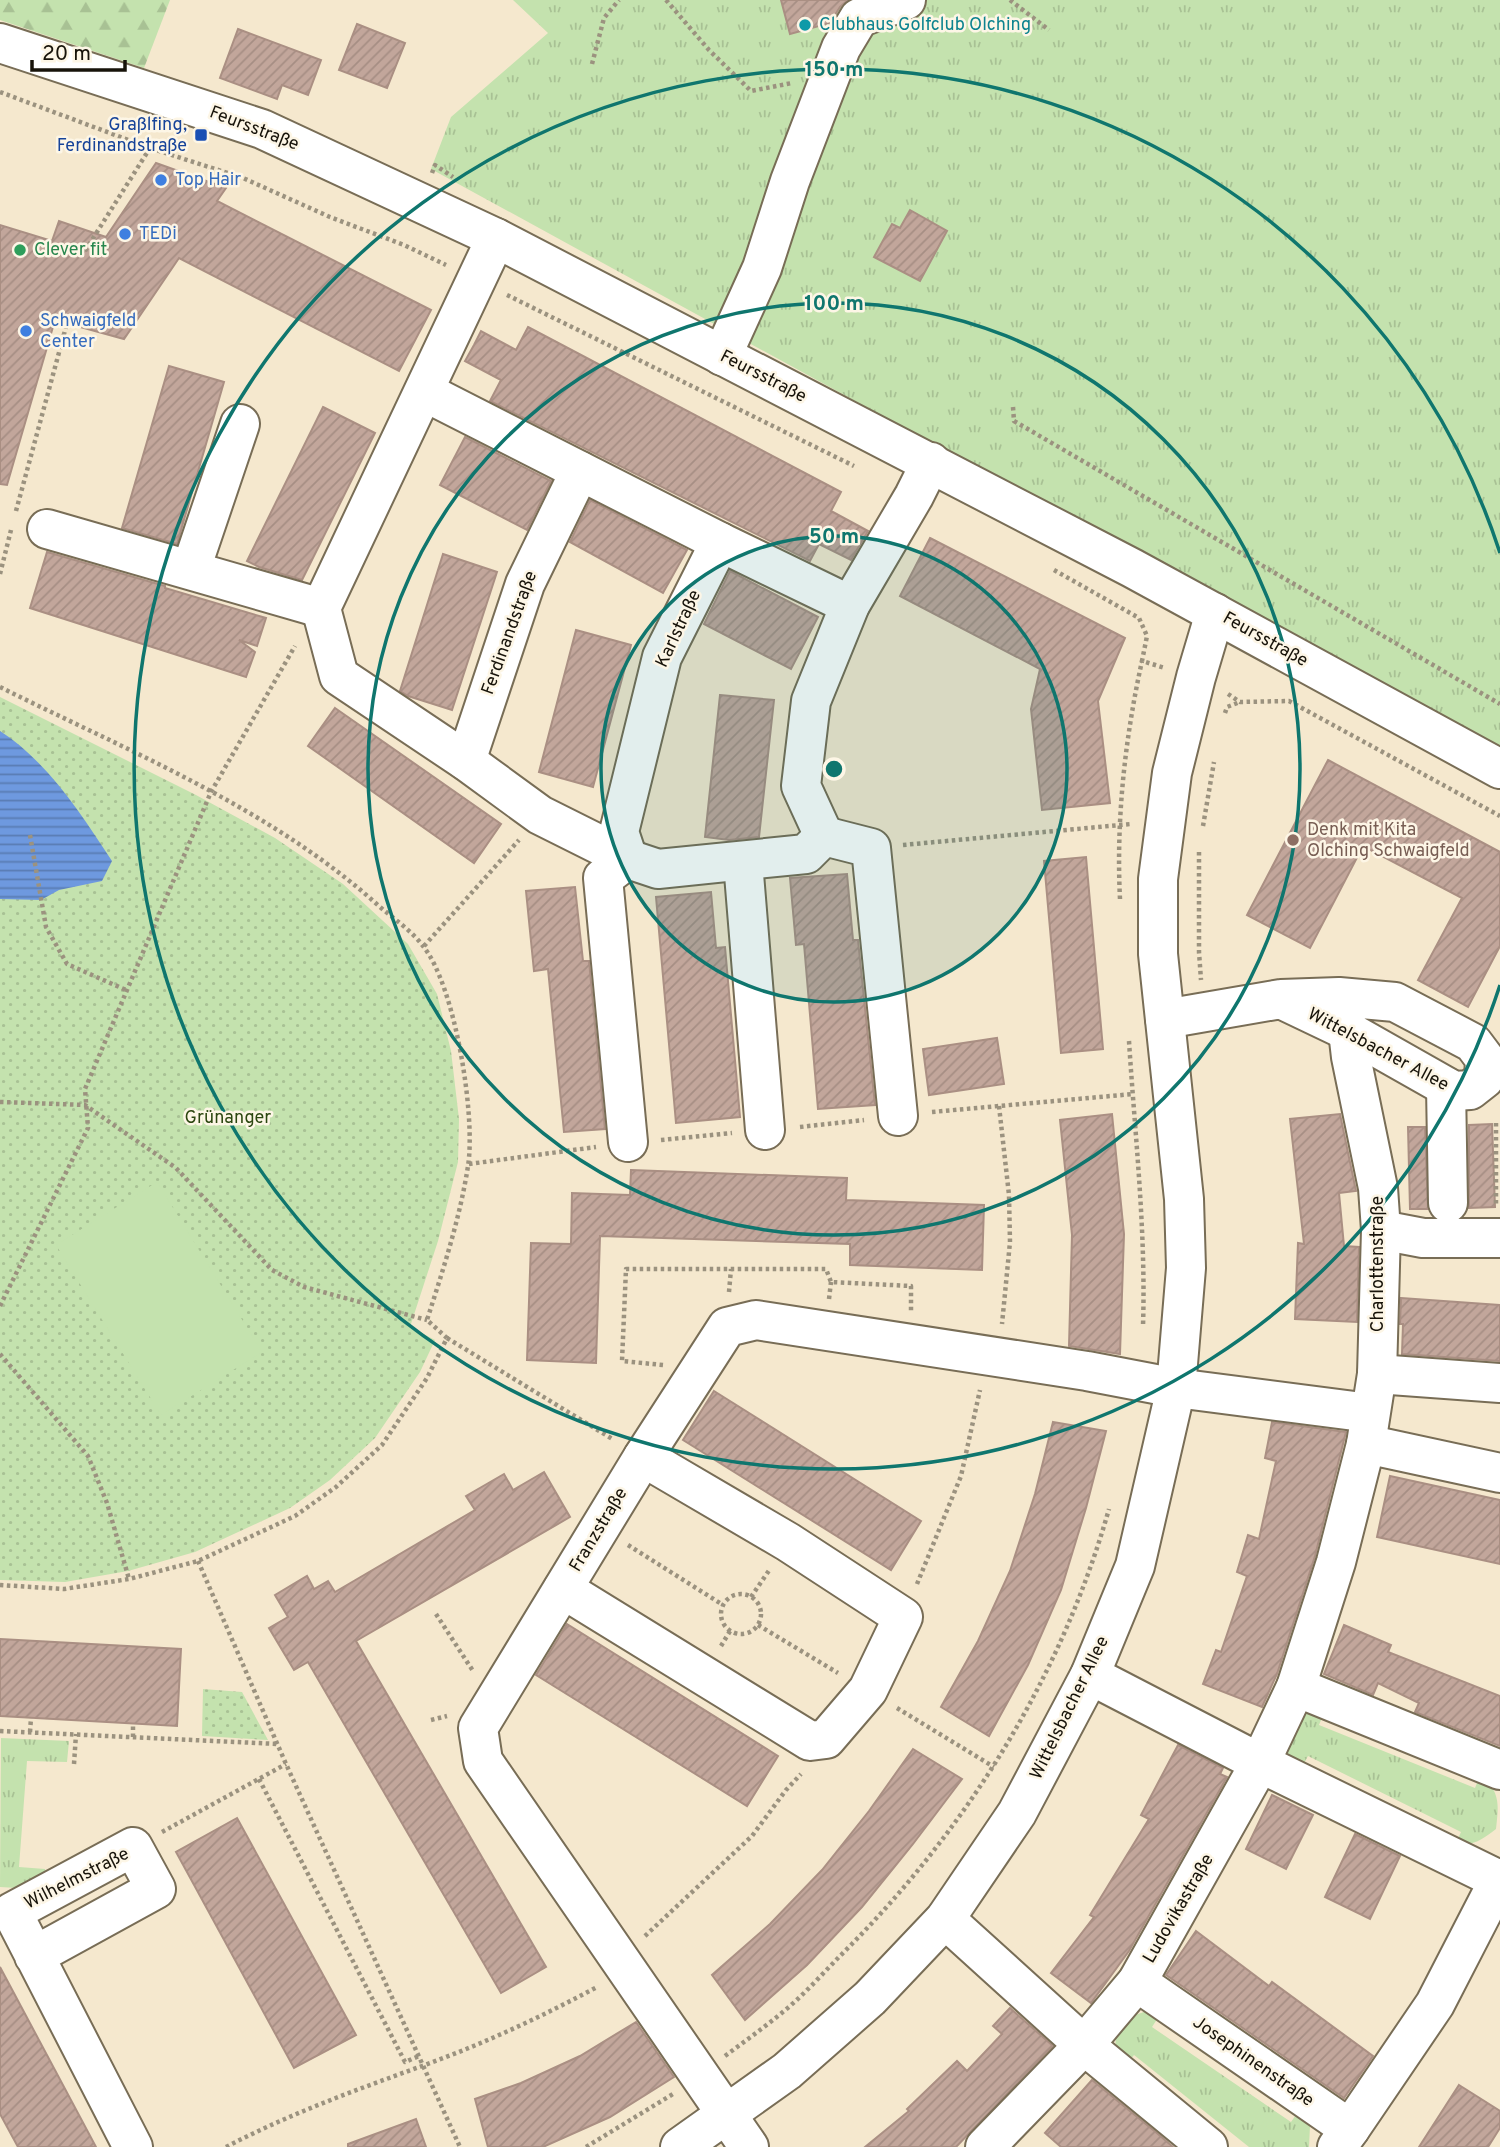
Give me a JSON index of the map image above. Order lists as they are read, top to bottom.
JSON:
{
  "streets": {
    "street": [
      "Feursstraße",
      "Karlstraße",
      "Ferdinandstraße",
      "Wittelsbacher Allee",
      "Charlottenstraße",
      "Franzstraße",
      "Wilhelmstraße",
      "Ludovikastraße",
      "Josephinenstraße"
    ]
  },
  "crossings": [
    ["Feursstraße", "Wittelsbacher Allee"],
    ["Wittelsbacher Allee", "Charlottenstraße"],
    ["Wittelsbacher Allee", "Franzstraße"],
    ["Charlottenstraße", "Ludovikastraße"],
    ["Ludovikastraße", "Josephinenstraße"]
  ],
  "parks": ["Grünanger"],
  "places": {
    "other": [
      "Clubhaus Golfclub Olching",
      "Top Hair",
      "TEDi",
      "Clever fit",
      "Schwaigfeld Center",
      "Denk mit Kita Olching Schwaigfeld"
    ],
    "transit": ["Graßlfing, Ferdinandstraße"]
  },
  "scale_bar": "20 m",
  "rings": ["150 m", "100 m", "50 m"]
}
